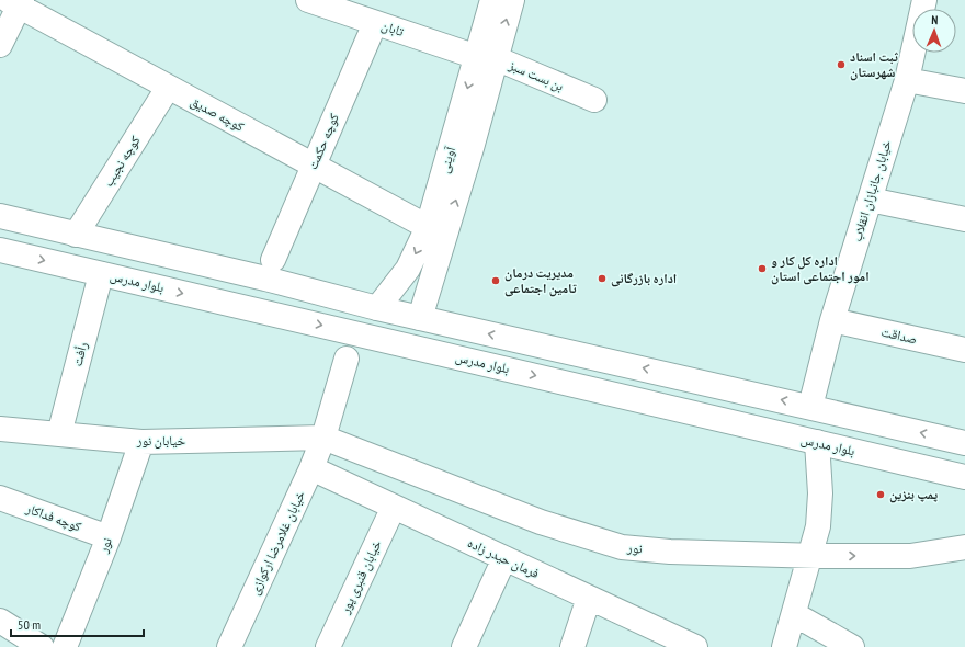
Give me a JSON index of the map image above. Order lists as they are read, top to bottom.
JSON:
{
  "streets": {
    "street": [
      "تابان",
      "بن بست سبز",
      "کوچه صدیق",
      "کوچه حکمت",
      "آوینی",
      "کوچه نجیب",
      "خیابان جانبازان انقلاب",
      "بلوار مدرس",
      "صداقت",
      "رأفت",
      "خیابان نور",
      "کوچه فداکار",
      "خیابان غلامرضا ارکوازی",
      "نور",
      "فرمان حیدر زاده",
      "خیابان قنبری پور"
    ]
  },
  "crossings": [
    ["تابان", "بن بست سبز"],
    ["تابان", "کوچه حکمت"],
    ["تابان", "آوینی"],
    ["بن بست سبز", "آوینی"],
    ["کوچه صدیق", "کوچه حکمت"],
    ["کوچه صدیق", "آوینی"],
    ["کوچه صدیق", "کوچه نجیب"],
    ["آوینی", "بلوار مدرس"],
    ["خیابان جانبازان انقلاب", "صداقت"],
    ["بلوار مدرس", "رأفت"],
    ["رأفت", "خیابان نور"],
    ["خیابان نور", "خیابان غلامرضا ارکوازی"],
    ["خیابان نور", "نور"],
    ["کوچه فداکار", "نور"],
    ["خیابان غلامرضا ارکوازی", "نور"],
    ["خیابان غلامرضا ارکوازی", "فرمان حیدر زاده"],
    ["فرمان حیدر زاده", "خیابان قنبری پور"]
  ],
  "places": [
    "ثبت اسناد شهرستان",
    "اداره کل کار و امور اجتماعی استان",
    "اداره بازرگانی",
    "مدیریت درمان تامین اجتماعی",
    "پمپ بنزین"
  ],
  "scale_bar": "50 m",
  "north": "top"
}
